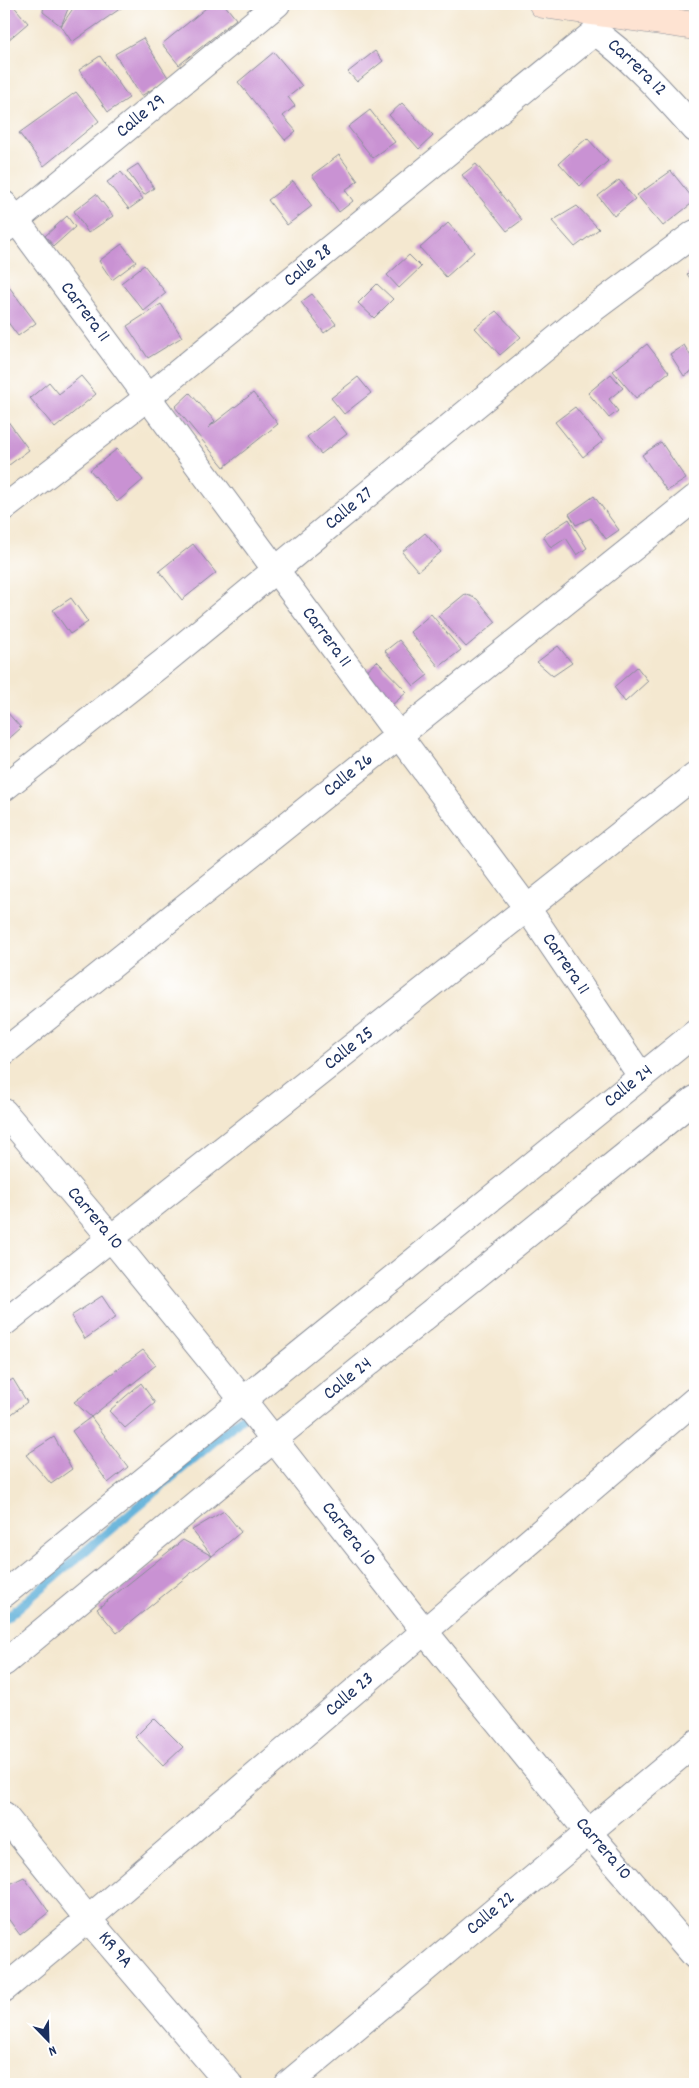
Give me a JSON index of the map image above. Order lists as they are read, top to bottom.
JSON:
{
  "streets": {
    "street": [
      "Carrera 12",
      "Calle 29",
      "Calle 28",
      "Carrera 11",
      "Calle 27",
      "Calle 26",
      "Calle 25",
      "Calle 24",
      "Carrera 10",
      "Calle 23",
      "Calle 22",
      "KR 9A"
    ]
  },
  "crossings": [
    ["Carrera 12", "Calle 28"],
    ["Calle 29", "Carrera 11"],
    ["Calle 28", "Carrera 11"],
    ["Carrera 11", "Calle 27"],
    ["Carrera 11", "Calle 26"],
    ["Carrera 11", "Calle 25"],
    ["Carrera 11", "Calle 24"],
    ["Calle 25", "Carrera 10"],
    ["Calle 24", "Carrera 10"],
    ["Carrera 10", "Calle 23"],
    ["Carrera 10", "Calle 22"],
    ["Calle 23", "KR 9A"]
  ],
  "north": "bottom right"
}
